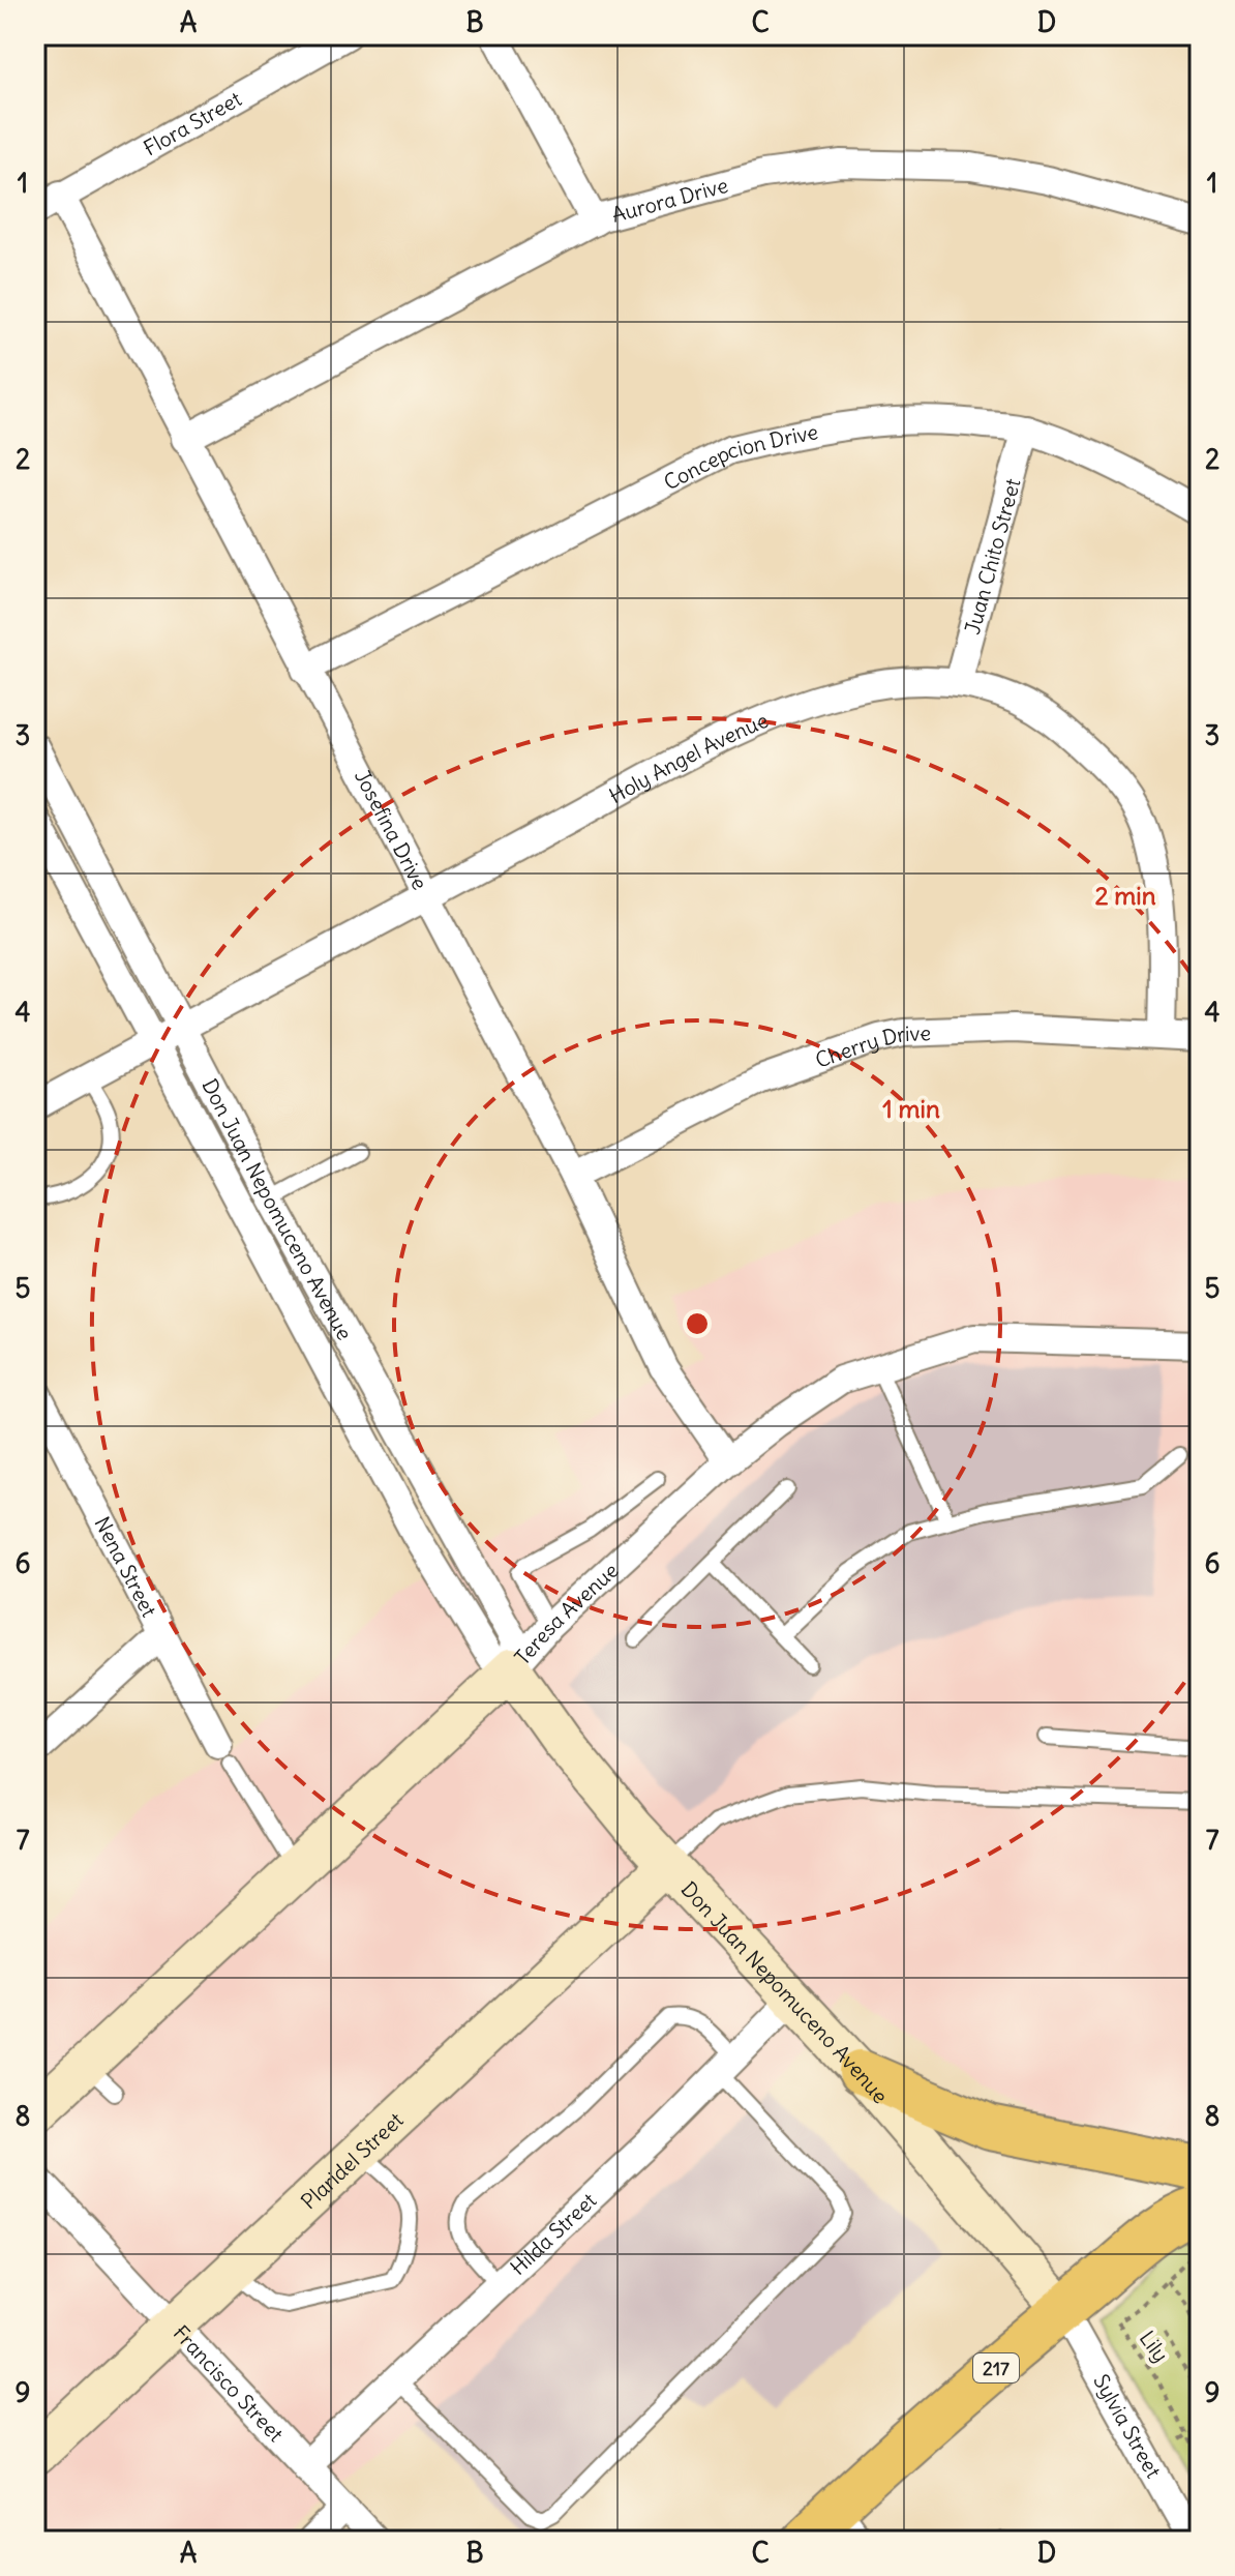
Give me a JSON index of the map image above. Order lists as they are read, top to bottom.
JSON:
{
  "streets": {
    "main road": ["217"],
    "street": [
      "Flora Street",
      "Aurora Drive",
      "Concepcion Drive",
      "Juan Chito Street",
      "Holy Angel Avenue",
      "Josefina Drive",
      "Cherry Drive",
      "Don Juan Nepomuceno Avenue",
      "Nena Street",
      "Teresa Avenue",
      "Plaridel Street",
      "Hilda Street",
      "Francisco Street",
      "Sylvia Street"
    ],
    "path": ["Lily"]
  },
  "crossings": [
    ["Flora Street", "Josefina Drive"],
    ["Aurora Drive", "Josefina Drive"],
    ["Concepcion Drive", "Juan Chito Street"],
    ["Concepcion Drive", "Josefina Drive"],
    ["Juan Chito Street", "Holy Angel Avenue"],
    ["Holy Angel Avenue", "Josefina Drive"],
    ["Holy Angel Avenue", "Cherry Drive"],
    ["Holy Angel Avenue", "Don Juan Nepomuceno Avenue"],
    ["Josefina Drive", "Cherry Drive"],
    ["Josefina Drive", "Teresa Avenue"],
    ["Don Juan Nepomuceno Avenue", "Teresa Avenue"],
    ["Don Juan Nepomuceno Avenue", "Plaridel Street"],
    ["Don Juan Nepomuceno Avenue", "Hilda Street"],
    ["Don Juan Nepomuceno Avenue", "217"],
    ["Don Juan Nepomuceno Avenue", "Sylvia Street"],
    ["Plaridel Street", "Francisco Street"],
    ["Hilda Street", "Francisco Street"],
    ["217", "Sylvia Street"]
  ],
  "grid": {
    "columns": [
      "A",
      "B",
      "C",
      "D"
    ],
    "rows": [
      "1",
      "2",
      "3",
      "4",
      "5",
      "6",
      "7",
      "8",
      "9"
    ]
  },
  "rings": ["2 min", "1 min"]
}
